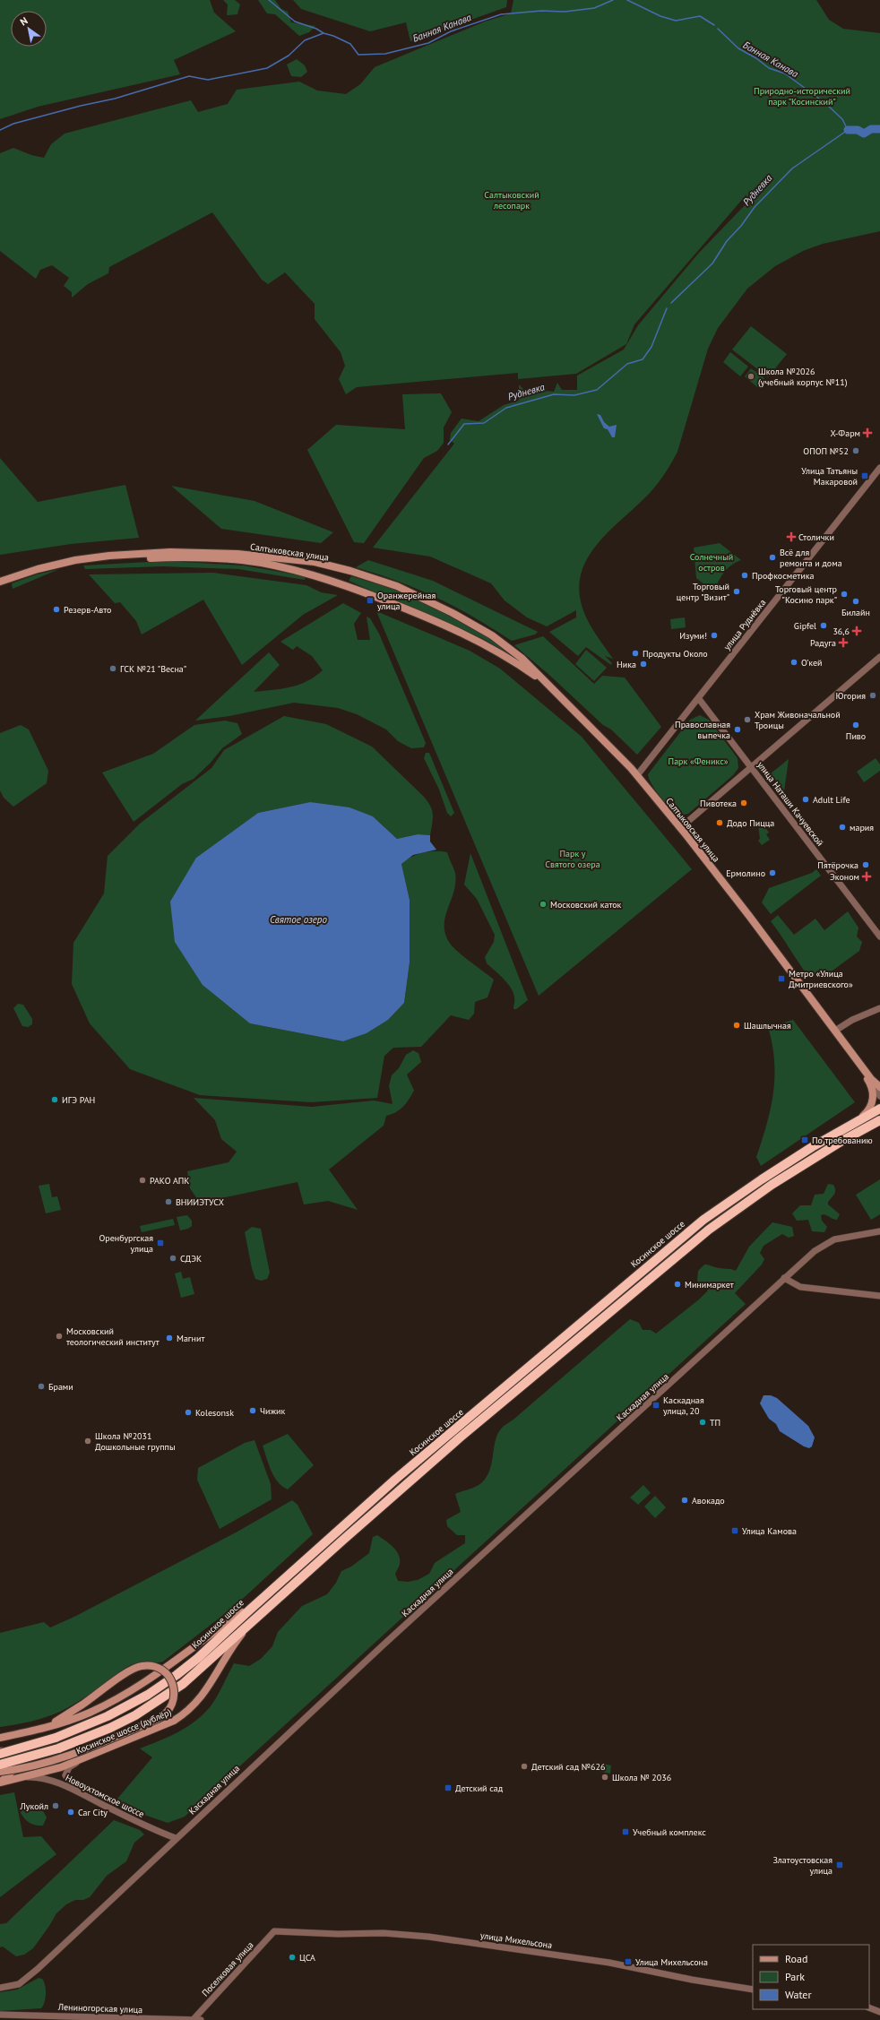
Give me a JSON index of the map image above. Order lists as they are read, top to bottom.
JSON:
{
  "streets": {
    "highway": ["Косинское шоссе"],
    "main road": ["Салтыковская улица", "Косинское шоссе (дублёр)"],
    "street": [
      "улица Руднёвка",
      "улица Наташи Качуевской",
      "Каскадная улица",
      "Новоухтомское шоссе",
      "улица Михельсона",
      "Поселковая улица",
      "Лениногорская улица"
    ]
  },
  "crossings": [
    ["Салтыковская улица", "улица Руднёвка"],
    ["улица Руднёвка", "улица Наташи Качуевской"],
    ["Каскадная улица", "Новоухтомское шоссе"],
    ["Косинское шоссе (дублёр)", "Новоухтомское шоссе"],
    ["улица Михельсона", "Поселковая улица"],
    ["Поселковая улица", "Лениногорская улица"]
  ],
  "water": ["Банная Канава", "Рудневка", "Святое озеро"],
  "parks": [
    "Природно-исторический парк \"Косинский\"",
    "Салтыковский лесопарк",
    "Солнечный остров",
    "Парк «Феникс»",
    "Парк у Святого озера"
  ],
  "places": {
    "other": [
      "Школа №2026 (учебный корпус №11)",
      "ОПОП №52",
      "Всё для ремонта и дома",
      "Профкосметика",
      "Торговый центр \"Визит\"",
      "Торговый центр \"Косино парк\"",
      "Билайн",
      "Резерв-Авто",
      "Gipfel",
      "Изуми!",
      "Продукты Около",
      "О’кей",
      "Ника",
      "ГСК №21 \"Весна\"",
      "Югория",
      "Храм Живоначальной Троицы",
      "Пиво",
      "Православная выпечка",
      "Adult Life",
      "Пивотека",
      "Додо Пицца",
      "мария",
      "Пятёрочка",
      "Ермолино",
      "Московский каток",
      "Шашлычная",
      "ИГЭ РАН",
      "РАКО АПК",
      "ВНИИЭТУСХ",
      "СДЭК",
      "Минимаркет",
      "Московский теологический институт",
      "Магнит",
      "Брами",
      "Чижик",
      "Kolesonsk",
      "ТП",
      "Школа №2031 Дошкольные группы",
      "Авокадо",
      "Детский сад №626",
      "Школа № 2036",
      "Лукойл",
      "Car City",
      "ЦСА"
    ],
    "health": [
      "X-Фарм",
      "Столички",
      "36,6",
      "Радуга",
      "Эконом"
    ],
    "transit": [
      "Улица Татьяны Макаровой",
      "Оранжерейная улица",
      "Метро «Улица Дмитриевского»",
      "По требованию",
      "Оренбургская улица",
      "Каскадная улица, 20",
      "Улица Камова",
      "Детский сад",
      "Учебный комплекс",
      "Златоустовская улица",
      "Улица Михельсона"
    ]
  },
  "legend": ["Road", "Park", "Water"],
  "north": "top left"
}
